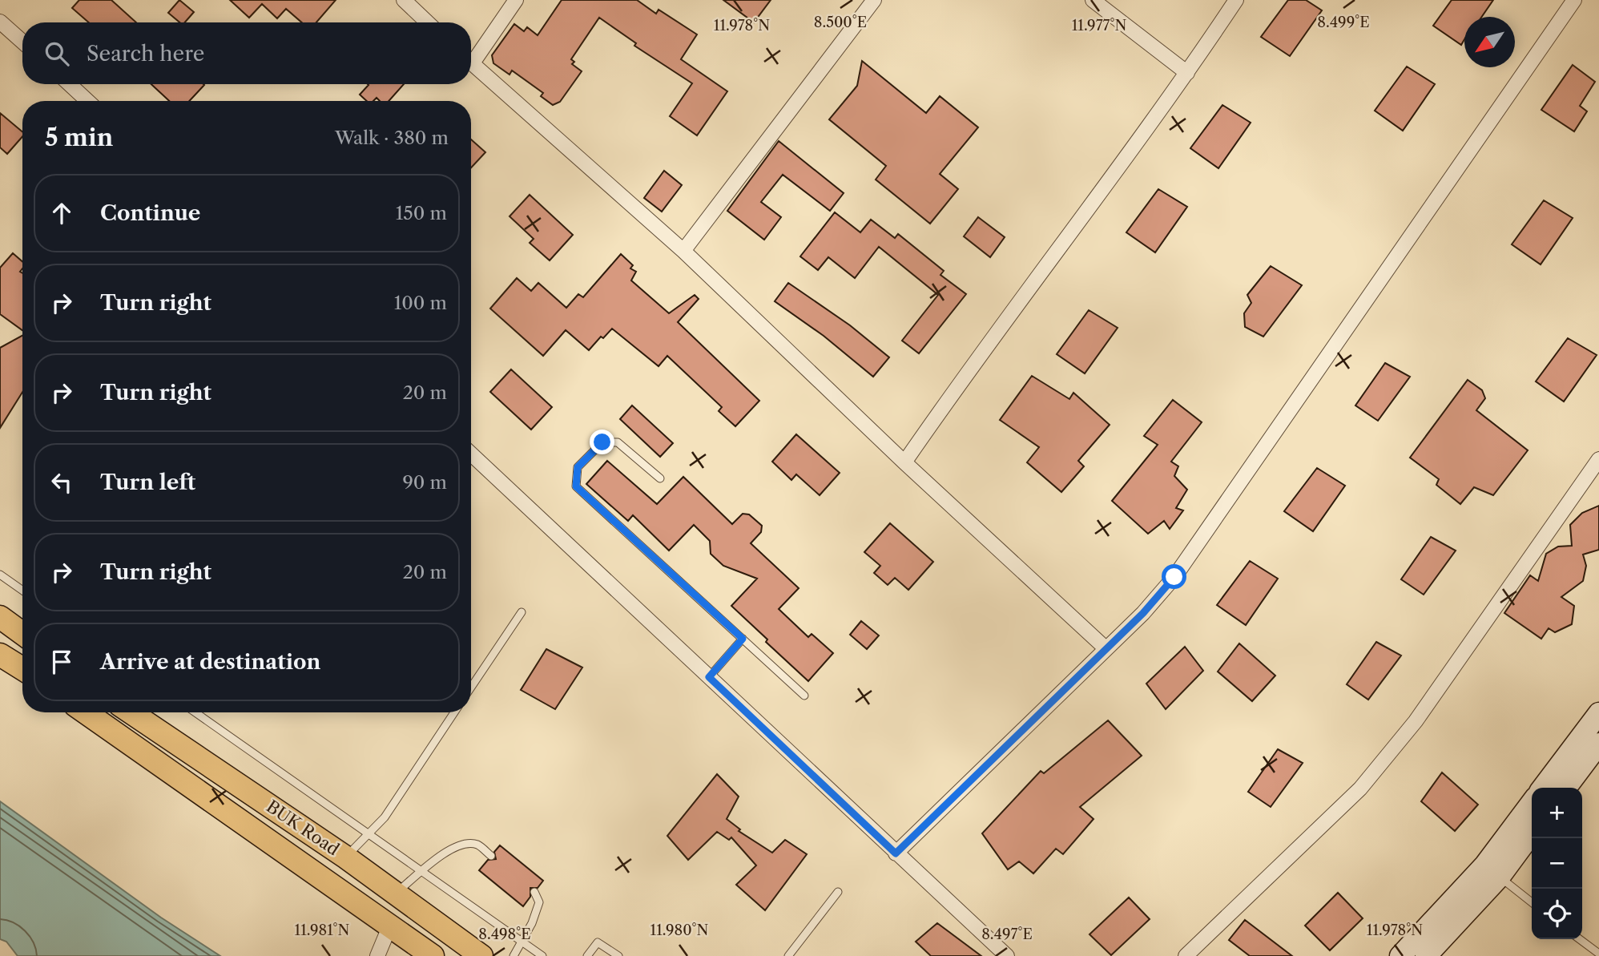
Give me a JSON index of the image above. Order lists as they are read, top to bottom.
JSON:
{
  "streets": {
    "main road": ["BUK Road"]
  },
  "north": "bottom left",
  "page": {
    "search": "Search here",
    "heading": ["5 min", "Walk · 380 m"],
    "list": [
      ["Continue", "150 m"],
      ["Turn right", "100 m"],
      ["Turn right", "20 m"],
      ["Turn left", "90 m"],
      ["Turn right", "20 m"],
      "Arrive at destination"
    ],
    "map_buttons": ["+", "−"]
  },
  "coordinates": [
    "8.500°E",
    "8.499°E",
    "11.978°N",
    "11.977°N",
    "11.981°N",
    "11.980°N",
    "8.498°E",
    "8.497°E"
  ]
}
